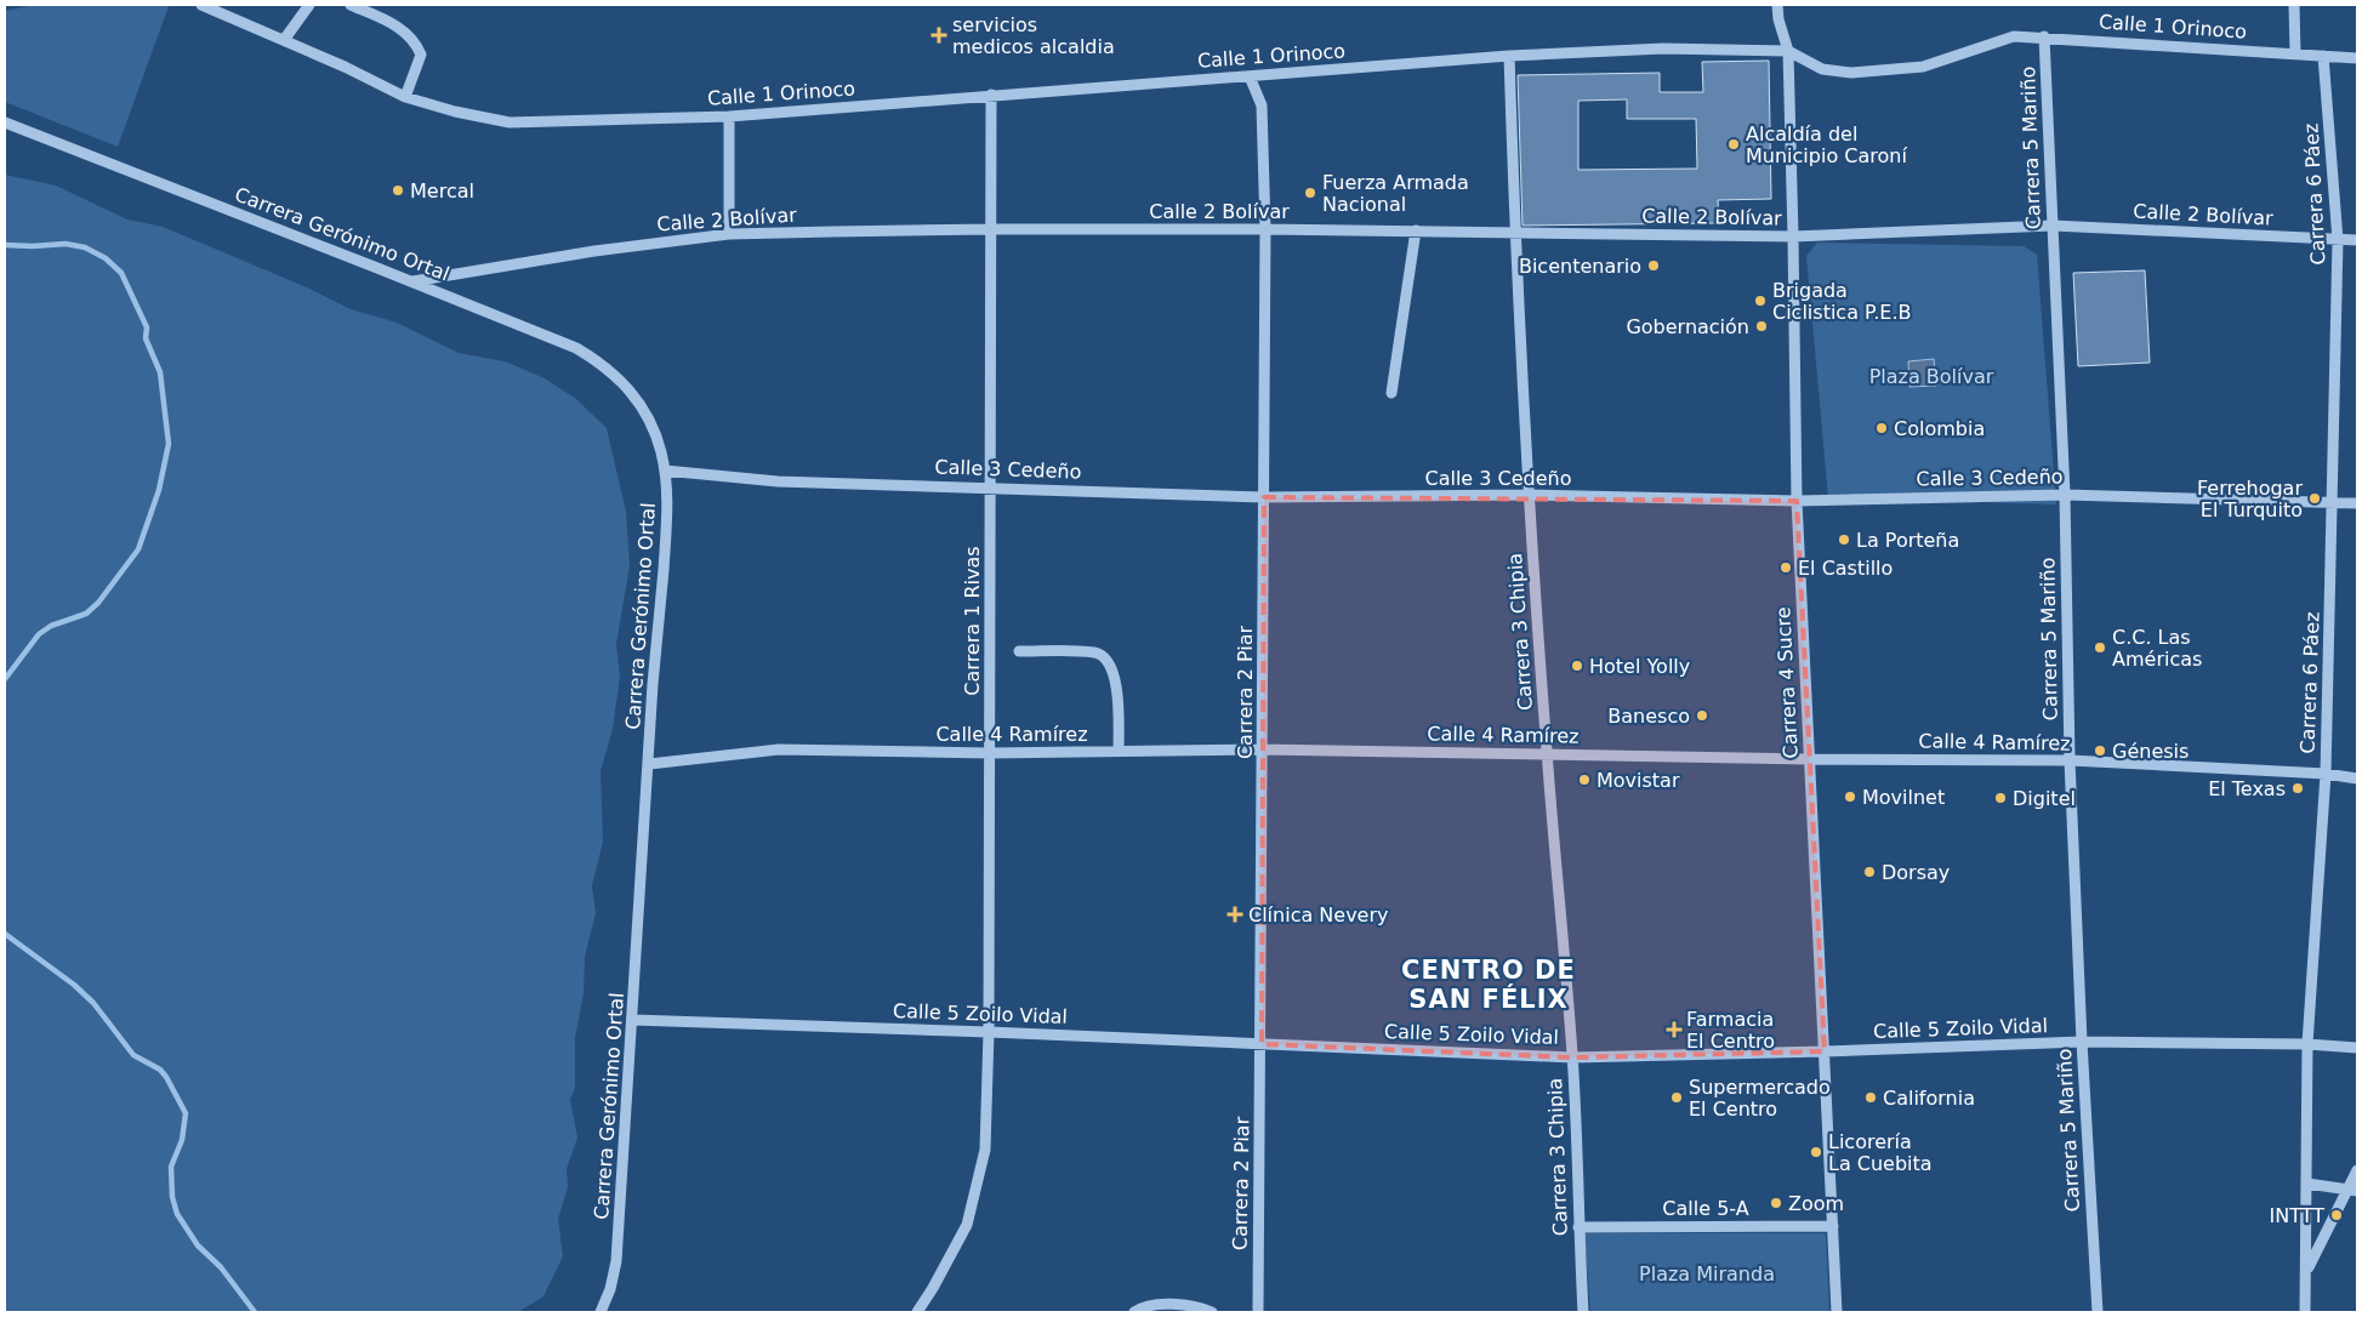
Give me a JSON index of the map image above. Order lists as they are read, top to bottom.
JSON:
{
  "streets": {
    "street": [
      "Calle 1 Orinoco",
      "Carrera 5 Mariño",
      "Carrera 6 Páez",
      "Calle 2 Bolívar",
      "Carrera Gerónimo Ortal",
      "Calle 3 Cedeño",
      "Carrera 1 Rivas",
      "Carrera 3 Chipia",
      "Carrera 4 Sucre",
      "Carrera 2 Piar",
      "Calle 4 Ramírez",
      "Calle 5 Zoilo Vidal",
      "Calle 5-A"
    ]
  },
  "crossings": [
    ["Calle 1 Orinoco", "Carrera 5 Mariño"],
    ["Calle 1 Orinoco", "Carrera 6 Páez"],
    ["Calle 1 Orinoco", "Carrera 1 Rivas"],
    ["Calle 1 Orinoco", "Carrera 3 Chipia"],
    ["Calle 1 Orinoco", "Carrera 4 Sucre"],
    ["Calle 1 Orinoco", "Carrera 2 Piar"],
    ["Carrera 5 Mariño", "Calle 2 Bolívar"],
    ["Carrera 5 Mariño", "Calle 3 Cedeño"],
    ["Carrera 5 Mariño", "Calle 4 Ramírez"],
    ["Carrera 5 Mariño", "Calle 5 Zoilo Vidal"],
    ["Carrera 6 Páez", "Calle 2 Bolívar"],
    ["Carrera 6 Páez", "Calle 3 Cedeño"],
    ["Carrera 6 Páez", "Calle 4 Ramírez"],
    ["Carrera 6 Páez", "Calle 5 Zoilo Vidal"],
    ["Calle 2 Bolívar", "Carrera Gerónimo Ortal"],
    ["Calle 2 Bolívar", "Carrera 1 Rivas"],
    ["Calle 2 Bolívar", "Carrera 3 Chipia"],
    ["Calle 2 Bolívar", "Carrera 4 Sucre"],
    ["Calle 2 Bolívar", "Carrera 2 Piar"],
    ["Carrera Gerónimo Ortal", "Calle 3 Cedeño"],
    ["Carrera Gerónimo Ortal", "Calle 4 Ramírez"],
    ["Carrera Gerónimo Ortal", "Calle 5 Zoilo Vidal"],
    ["Calle 3 Cedeño", "Carrera 1 Rivas"],
    ["Calle 3 Cedeño", "Carrera 3 Chipia"],
    ["Calle 3 Cedeño", "Carrera 4 Sucre"],
    ["Calle 3 Cedeño", "Carrera 2 Piar"],
    ["Carrera 1 Rivas", "Calle 4 Ramírez"],
    ["Carrera 1 Rivas", "Calle 5 Zoilo Vidal"],
    ["Carrera 3 Chipia", "Calle 4 Ramírez"],
    ["Carrera 3 Chipia", "Calle 5 Zoilo Vidal"],
    ["Carrera 3 Chipia", "Calle 5-A"],
    ["Carrera 4 Sucre", "Calle 4 Ramírez"],
    ["Carrera 4 Sucre", "Calle 5 Zoilo Vidal"],
    ["Carrera 4 Sucre", "Calle 5-A"],
    ["Carrera 2 Piar", "Calle 4 Ramírez"],
    ["Carrera 2 Piar", "Calle 5 Zoilo Vidal"]
  ],
  "districts": ["CENTRO DE SAN FÉLIX"],
  "parks": ["Plaza Bolívar", "Plaza Miranda"],
  "places": {
    "health": ["servicios medicos alcaldia", "Clínica Nevery", "Farmacia El Centro"],
    "other": [
      "Alcaldía del Municipio Caroní",
      "Mercal",
      "Fuerza Armada Nacional",
      "Bicentenario",
      "Brigada Ciclistica P.E.B",
      "Gobernación",
      "Colombia",
      "Ferrehogar El Turquito",
      "La Porteña",
      "El Castillo",
      "C.C. Las Américas",
      "Hotel Yolly",
      "Banesco",
      "Génesis",
      "Movistar",
      "El Texas",
      "Movilnet",
      "Digitel",
      "Dorsay",
      "Supermercado El Centro",
      "California",
      "Licorería La Cuebita",
      "Zoom",
      "INTTT"
    ]
  }
}
